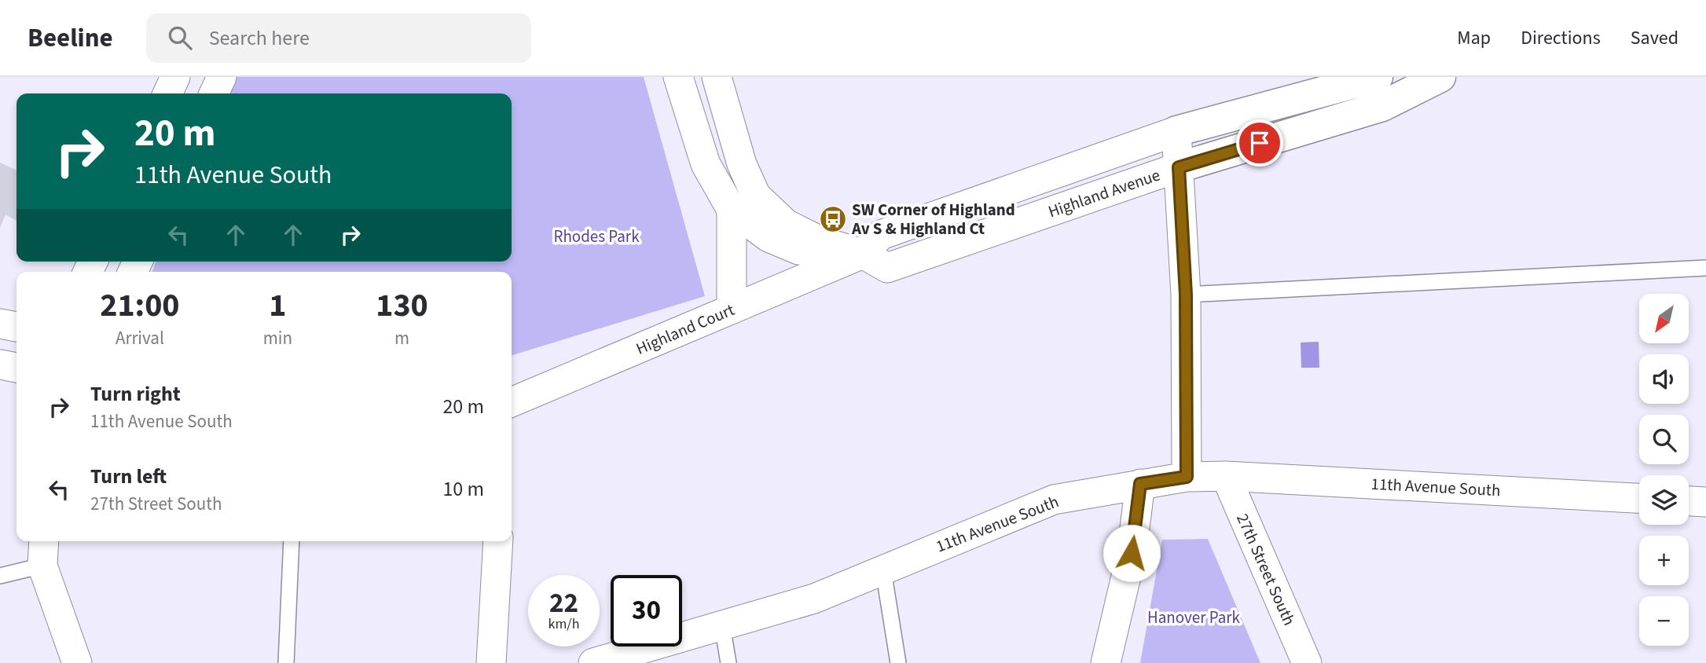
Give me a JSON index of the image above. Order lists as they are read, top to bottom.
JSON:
{
  "streets": {
    "street": [
      "Highland Avenue",
      "Highland Court",
      "11th Avenue South",
      "27th Street South"
    ]
  },
  "crossings": [
    ["Highland Avenue", "Highland Court"],
    ["11th Avenue South", "27th Street South"]
  ],
  "parks": ["Rhodes Park", "Hanover Park"],
  "places": {
    "bus stop": ["SW Corner of Highland Av S & Highland Ct"]
  },
  "north": "bottom left",
  "page": {
    "header": "Beeline",
    "search": "Search here",
    "nav": ["Map", "Directions", "Saved"],
    "turn": ["20 m", "11th Avenue South"],
    "eta": [
      "21:00",
      "Arrival",
      "1",
      "min",
      "130",
      "m"
    ],
    "map_buttons": ["+", "−"],
    "list": [
      {
        "name": "Turn right",
        "note": "11th Avenue South",
        "value": "20 m"
      },
      {
        "name": "Turn left",
        "note": "27th Street South",
        "value": "10 m"
      }
    ],
    "speed": "22 km/h",
    "limit": "30"
  }
}
